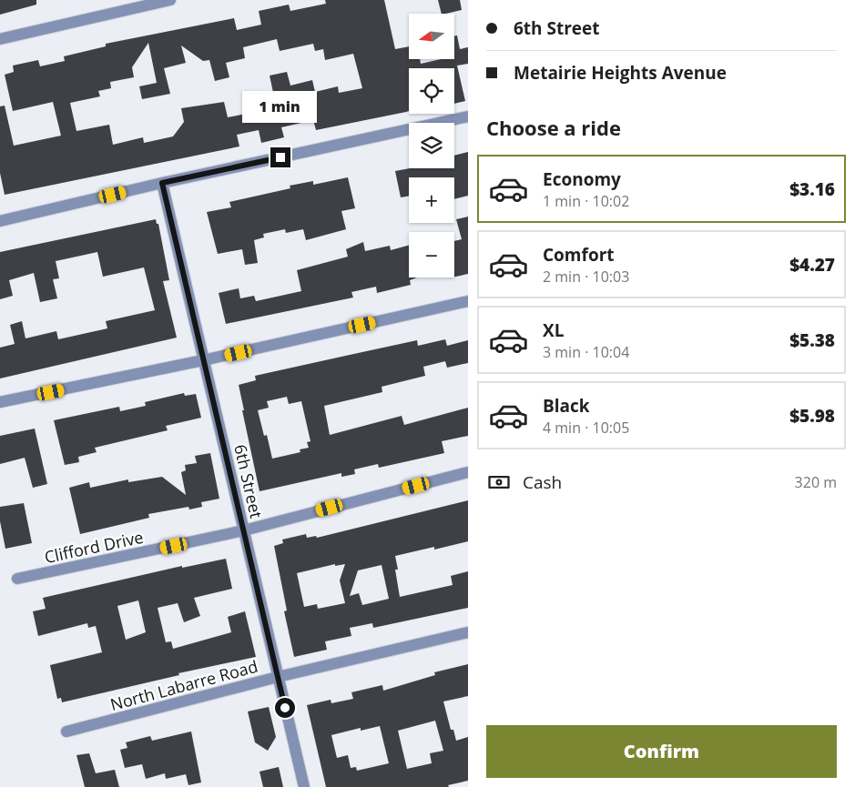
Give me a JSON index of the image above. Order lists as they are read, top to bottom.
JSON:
{
  "streets": {
    "street": ["6th Street", "Clifford Drive", "North Labarre Road"]
  },
  "crossings": [
    ["6th Street", "Clifford Drive"],
    ["6th Street", "North Labarre Road"]
  ],
  "north": "left",
  "page": {
    "banner": ["6th Street", "Metairie Heights Avenue"],
    "map_buttons": ["+", "−"],
    "bubble": "1 min",
    "heading": "Choose a ride",
    "list": [
      {
        "name": "Economy",
        "note": "1 min · 10:02",
        "value": "$3.16"
      },
      {
        "name": "Comfort",
        "note": "2 min · 10:03",
        "value": "$4.27"
      },
      {
        "name": "XL",
        "note": "3 min · 10:04",
        "value": "$5.38"
      },
      {
        "name": "Black",
        "note": "4 min · 10:05",
        "value": "$5.98"
      }
    ],
    "pay": ["Cash", "320 m"],
    "buttons": "Confirm"
  }
}
